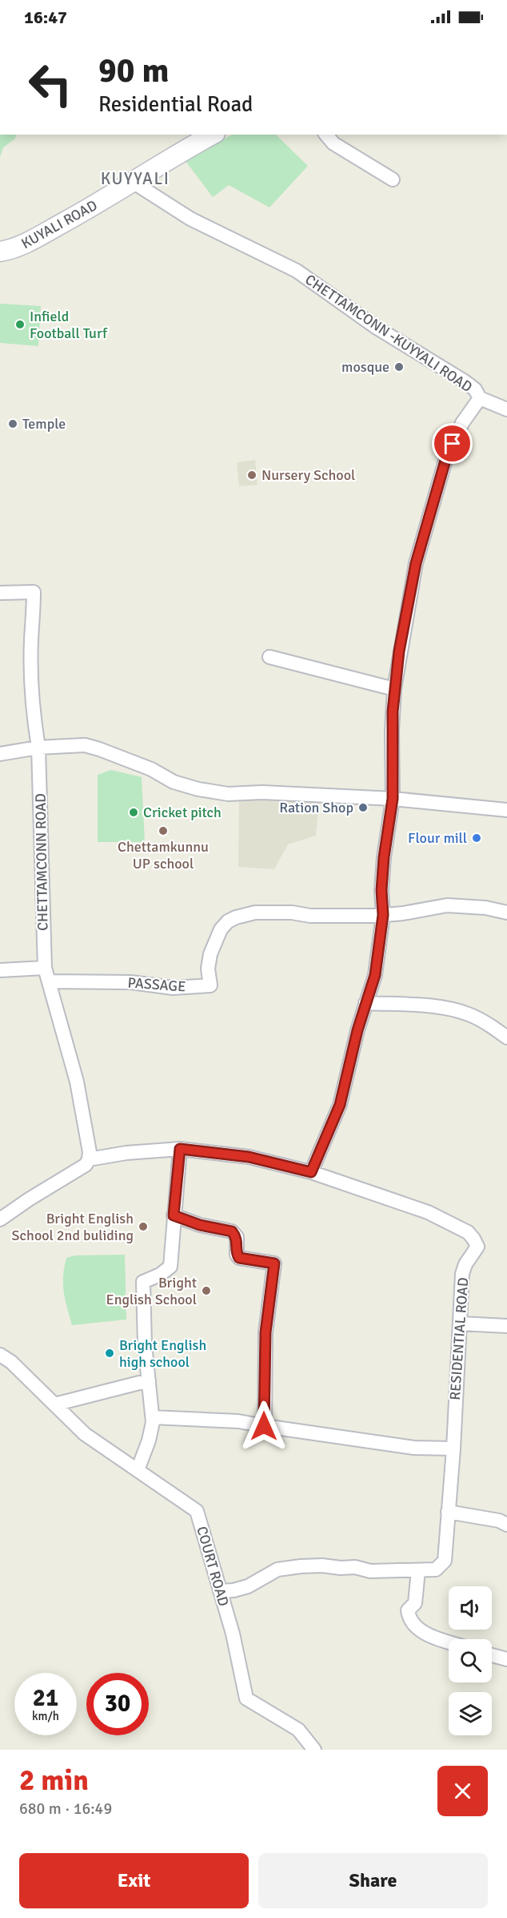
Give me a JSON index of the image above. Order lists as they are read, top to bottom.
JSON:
{
  "streets": {
    "main road": ["KUYALI ROAD"],
    "street": [
      "CHETTAMCONN -KUYYALI ROAD",
      "CHETTAMCONN ROAD",
      "PASSAGE",
      "RESIDENTIAL ROAD",
      "COURT ROAD"
    ]
  },
  "crossings": [
    ["KUYALI ROAD", "CHETTAMCONN -KUYYALI ROAD"],
    ["CHETTAMCONN -KUYYALI ROAD", "PASSAGE"],
    ["CHETTAMCONN -KUYYALI ROAD", "RESIDENTIAL ROAD"],
    ["CHETTAMCONN ROAD", "PASSAGE"],
    ["RESIDENTIAL ROAD", "COURT ROAD"]
  ],
  "districts": ["KUYYALI"],
  "places": [
    "Infield Football Turf",
    "mosque",
    "Temple",
    "Nursery School",
    "Ration Shop",
    "Cricket pitch",
    "Chettamkunnu UP school",
    "Flour mill",
    "Bright English School 2nd buliding",
    "Bright English School",
    "Bright English high school"
  ],
  "page": {
    "status": "16:47",
    "turn": ["90 m", "Residential Road"],
    "speed": "21 km/h",
    "limit": "30",
    "heading": ["2 min", "680 m · 16:49"],
    "buttons": ["Exit", "Share"]
  }
}
